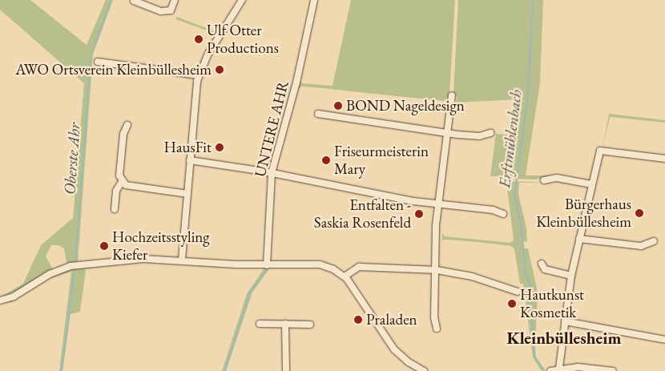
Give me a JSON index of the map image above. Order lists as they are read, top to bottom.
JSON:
{
  "streets": {
    "street": ["UNTERE AHR"]
  },
  "districts": ["Kleinbüllesheim"],
  "water": ["Erftmühlenbach", "Oberste Ahr"],
  "places": [
    "Ulf Otter Productions",
    "AWO Ortsverein Kleinbüllesheim",
    "BOND Nageldesign",
    "HausFit",
    "Friseurmeisterin Mary",
    "Bürgerhaus Kleinbüllesheim",
    "Entfalten - Saskia Rosenfeld",
    "Hochzeitsstyling Kiefer",
    "Hautkunst Kosmetik",
    "Praladen"
  ]
}
